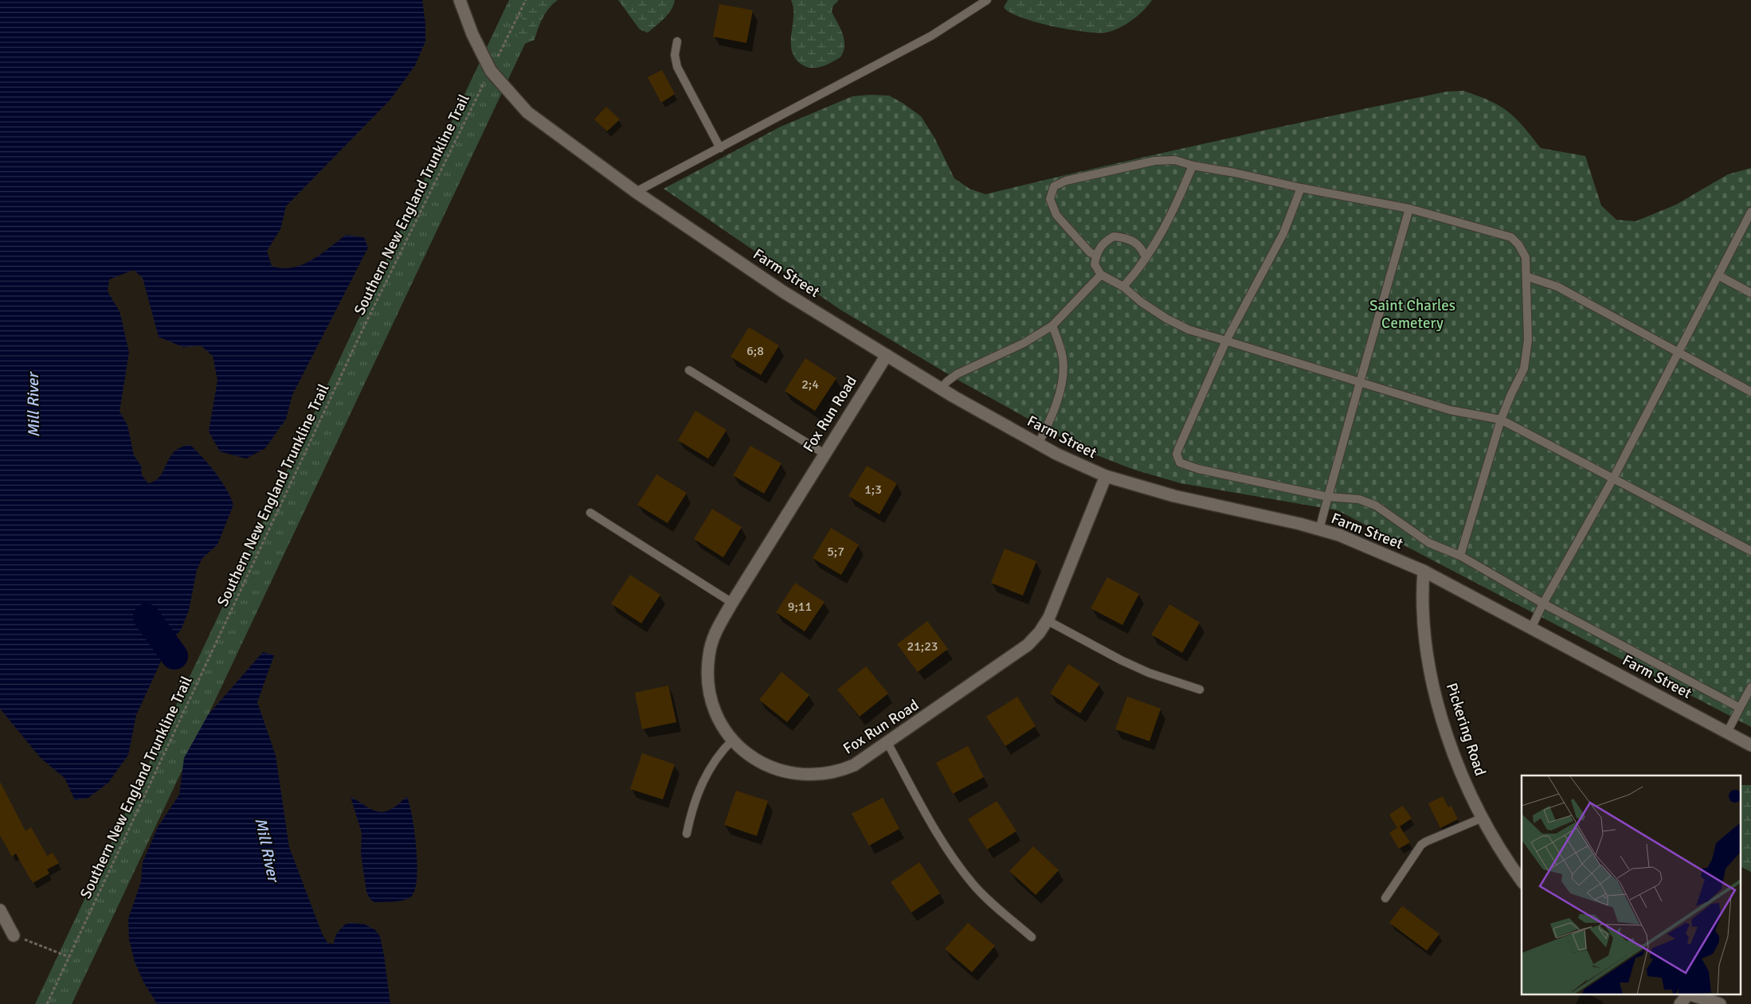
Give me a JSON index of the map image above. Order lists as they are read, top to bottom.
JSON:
{
  "streets": {
    "street": ["Farm Street", "Fox Run Road", "Pickering Road"],
    "path": ["Southern New England Trunkline Trail"]
  },
  "crossings": [
    ["Southern New England Trunkline Trail", "Farm Street"],
    ["Farm Street", "Fox Run Road"],
    ["Farm Street", "Pickering Road"]
  ],
  "water": ["Mill River"],
  "parks": ["Saint Charles Cemetery"],
  "house_numbers": [
    "6;8",
    "2;4",
    "1;3",
    "5;7",
    "9;11",
    "21;23"
  ]
}
